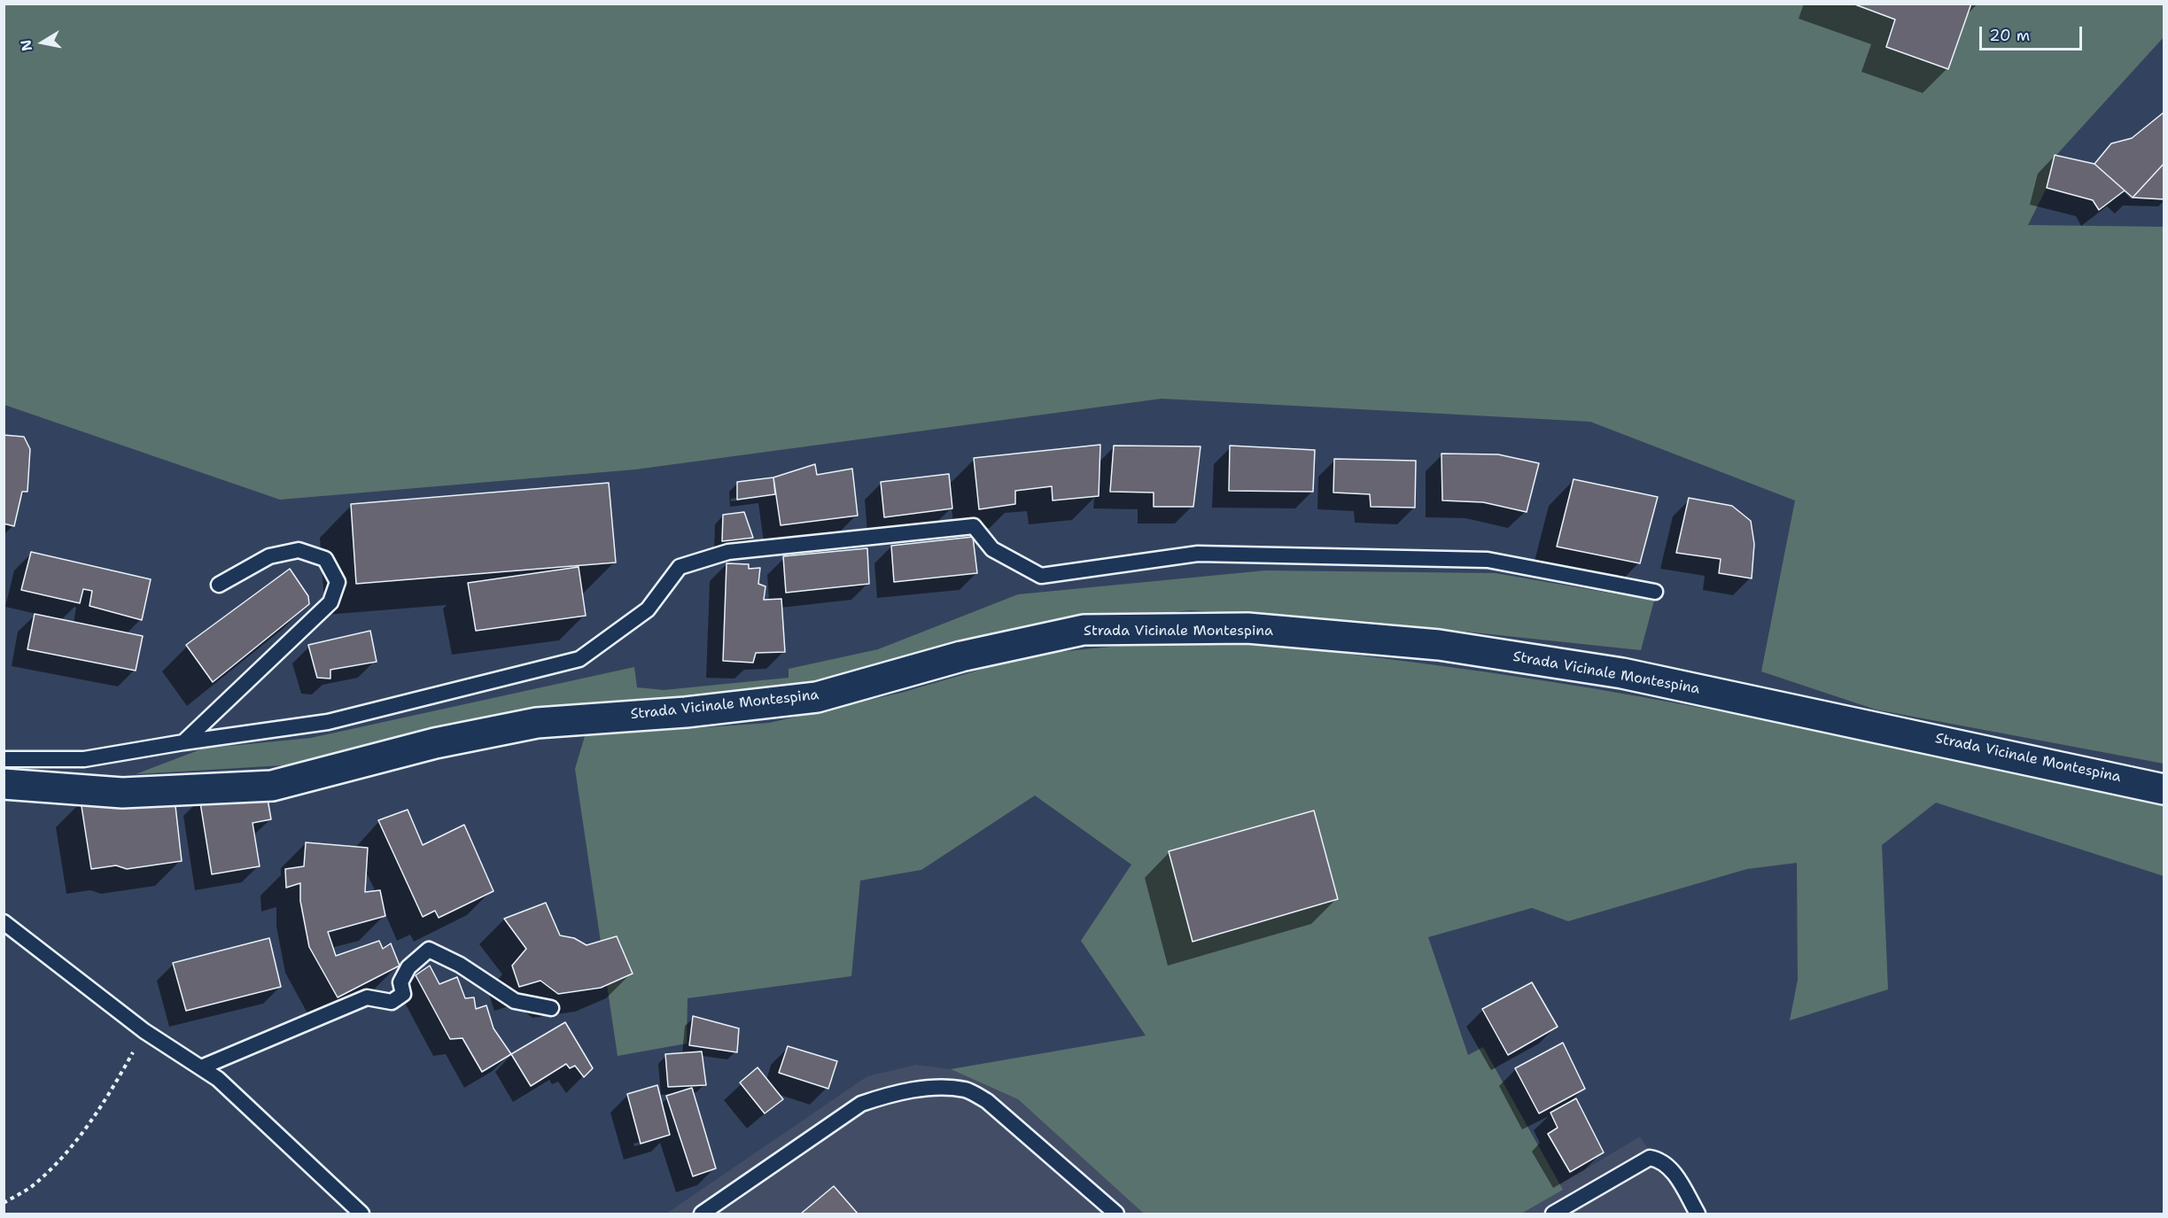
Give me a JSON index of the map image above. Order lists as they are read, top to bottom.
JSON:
{
  "streets": {
    "street": ["Strada Vicinale Montespina"]
  },
  "scale_bar": "20 m",
  "north": "left"
}
